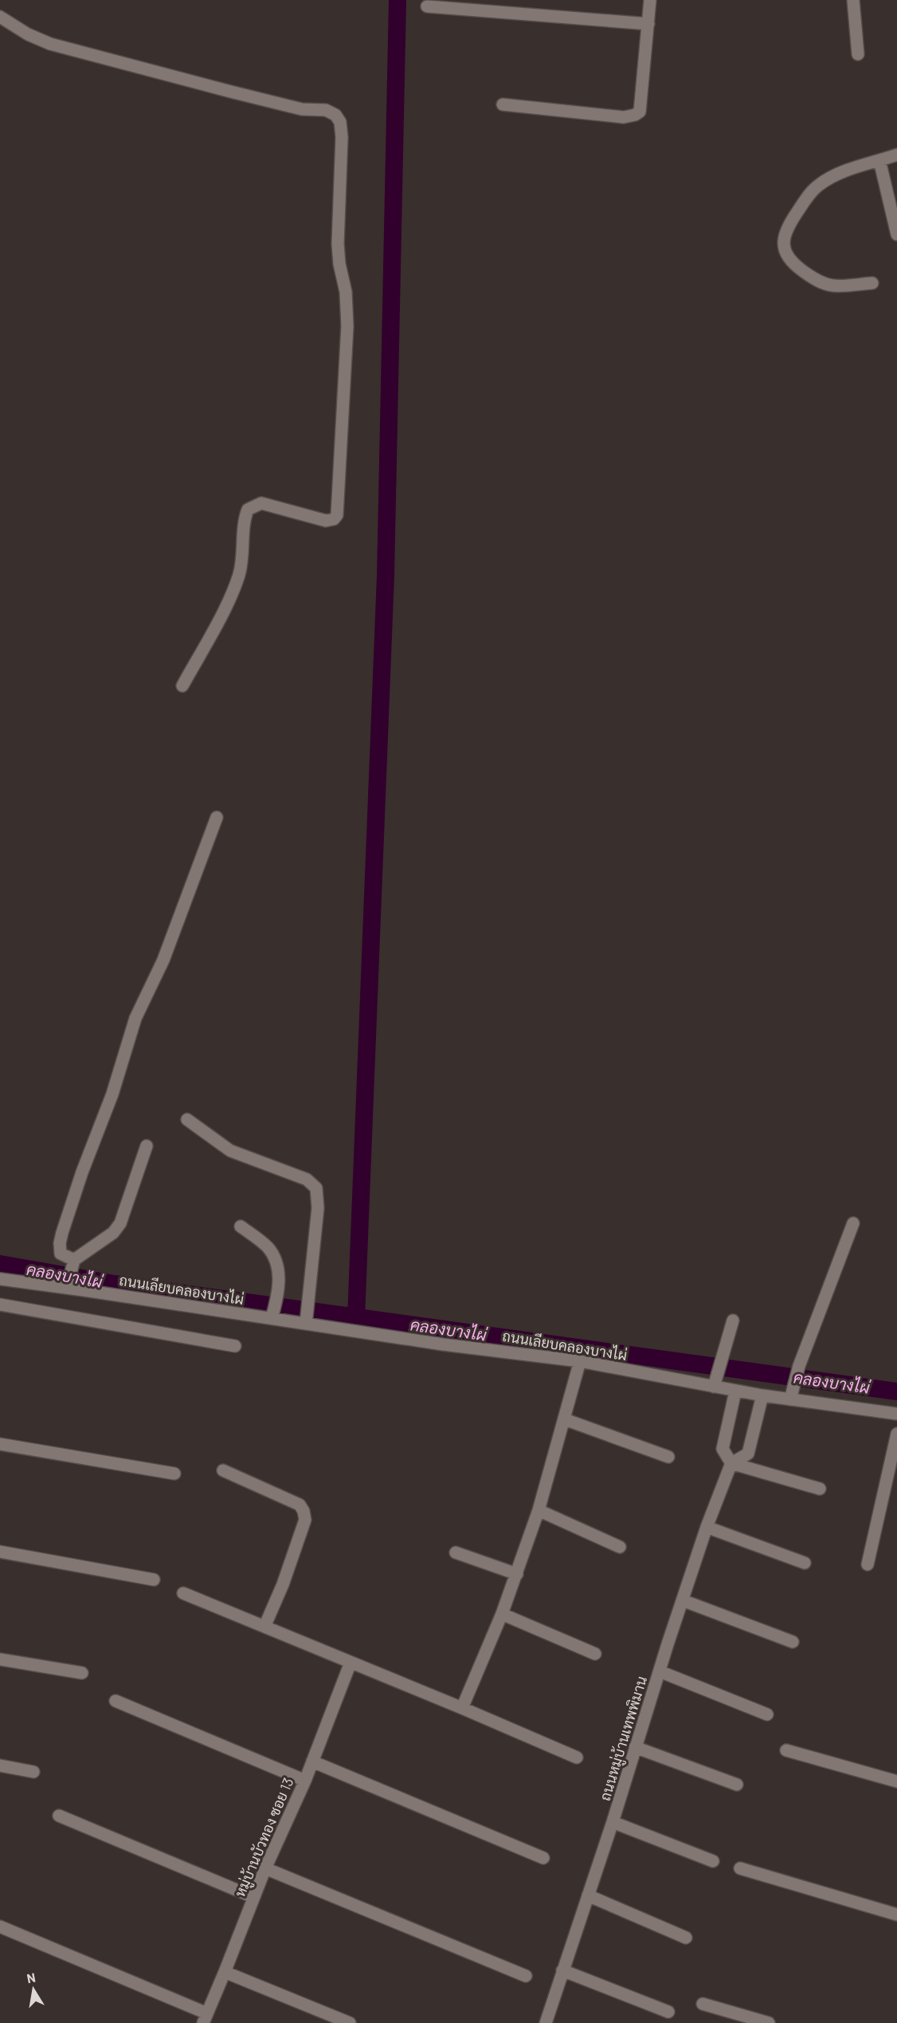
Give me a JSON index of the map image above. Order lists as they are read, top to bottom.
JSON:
{
  "streets": {
    "street": ["ถนนเลียบคลองบางไผ่", "ถนนหมู่บ้านเทพพิมาน", "หมู่บ้านบัวทอง ซอย 13"]
  },
  "crossings": [
    ["ถนนเลียบคลองบางไผ่", "ถนนหมู่บ้านเทพพิมาน"]
  ],
  "water": ["คลองบางไผ่"],
  "north": "top"
}
